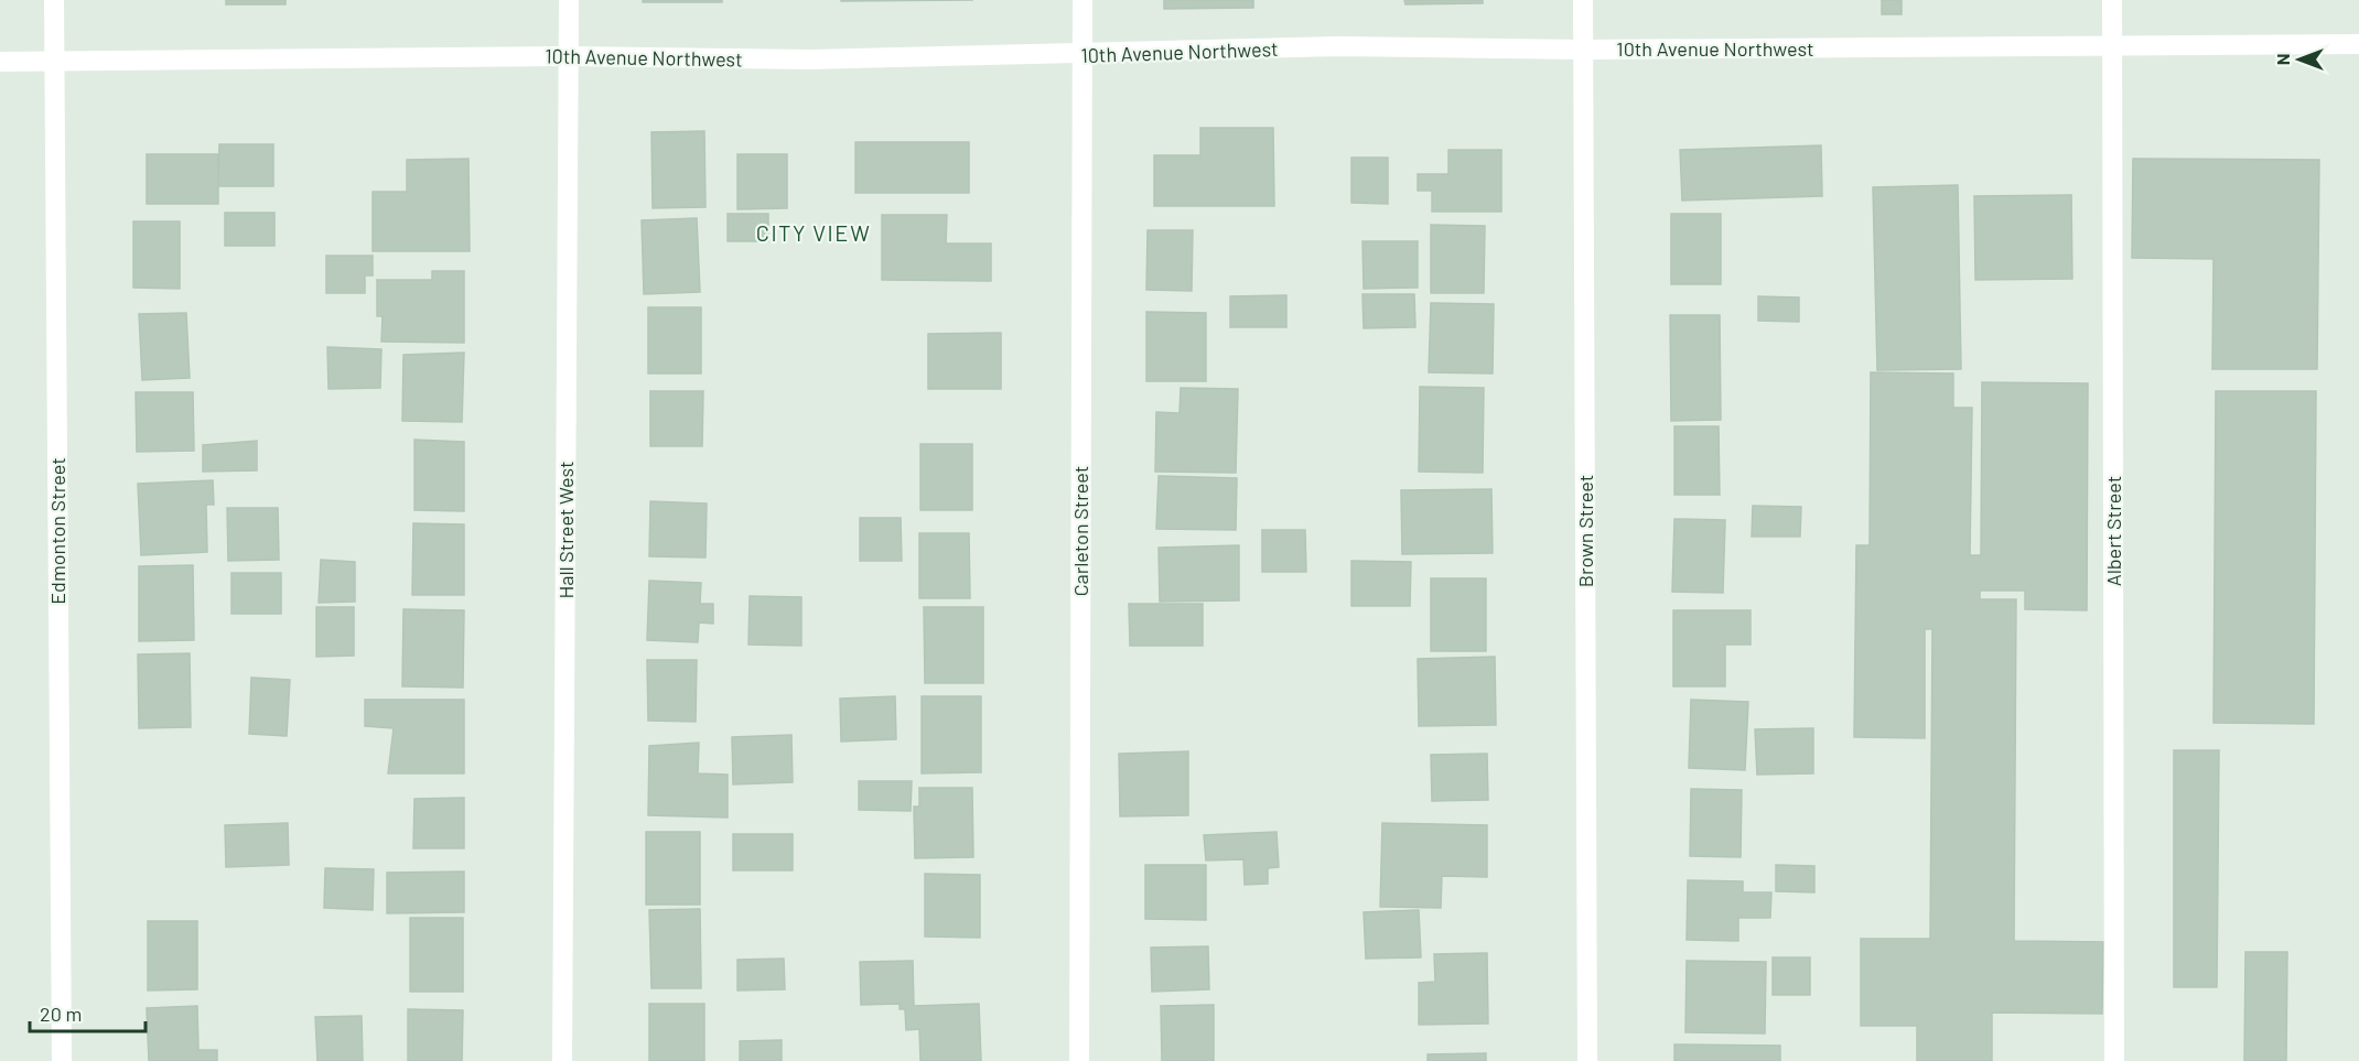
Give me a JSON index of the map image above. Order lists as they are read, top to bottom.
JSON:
{
  "streets": {
    "street": [
      "10th Avenue Northwest",
      "Hall Street West",
      "Edmonton Street",
      "Carleton Street",
      "Brown Street",
      "Albert Street"
    ]
  },
  "crossings": [
    ["10th Avenue Northwest", "Hall Street West"],
    ["10th Avenue Northwest", "Edmonton Street"],
    ["10th Avenue Northwest", "Carleton Street"],
    ["10th Avenue Northwest", "Brown Street"],
    ["10th Avenue Northwest", "Albert Street"]
  ],
  "districts": ["CITY VIEW"],
  "scale_bar": "20 m",
  "north": "left"
}
